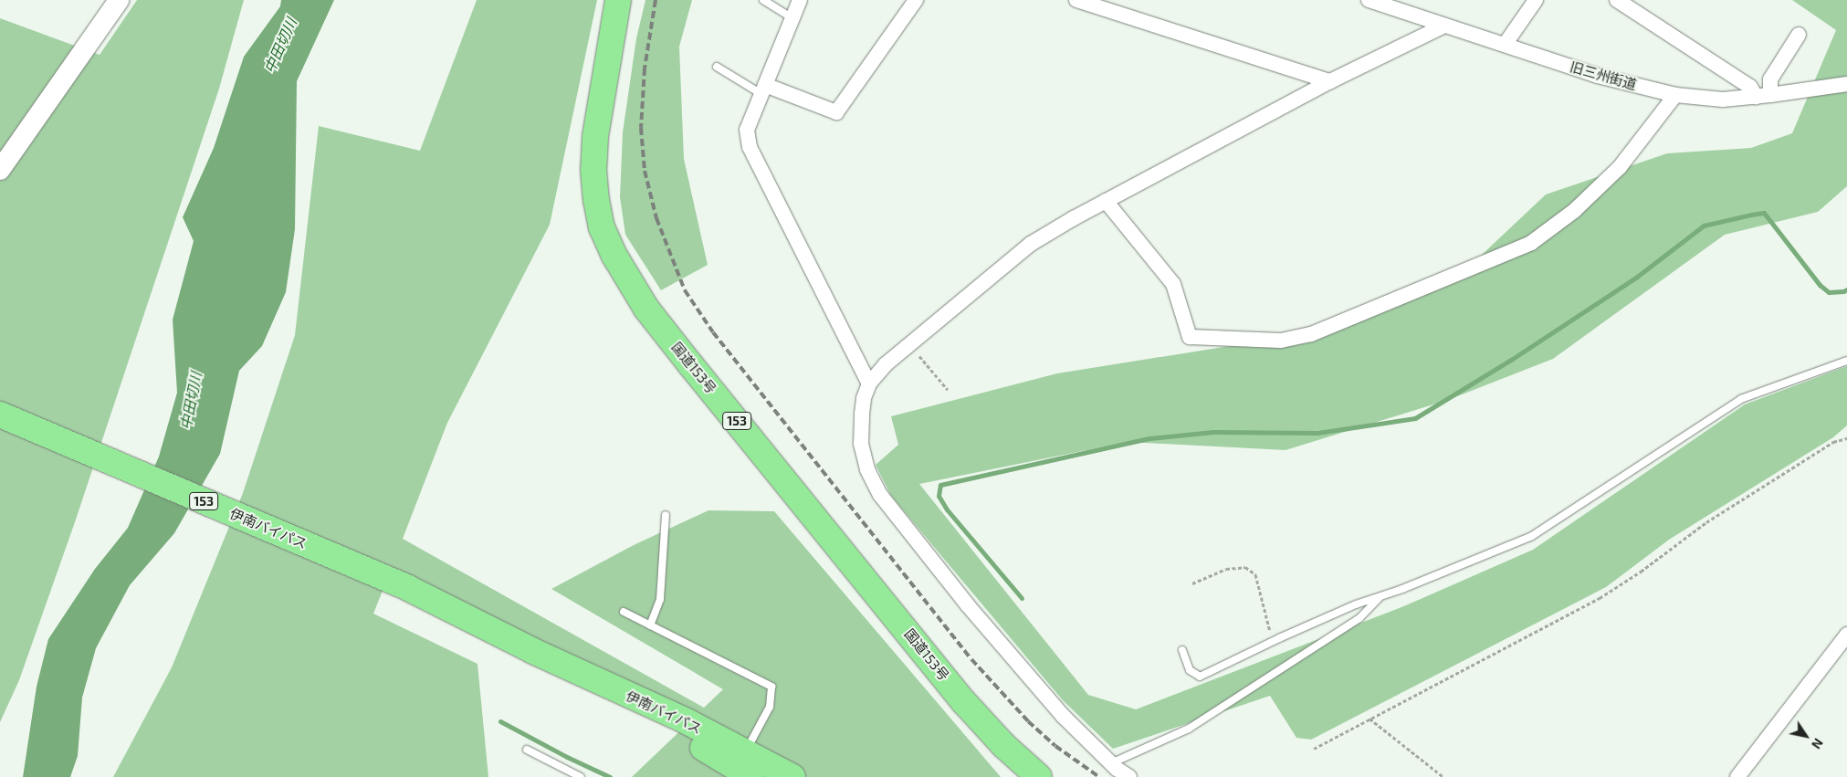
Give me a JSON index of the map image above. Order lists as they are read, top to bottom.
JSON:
{
  "streets": {
    "highway": ["国道153号", "153", "伊南バイパス"],
    "street": ["旧三州街道"]
  },
  "water": ["中田切川"],
  "north": "bottom right"
}
